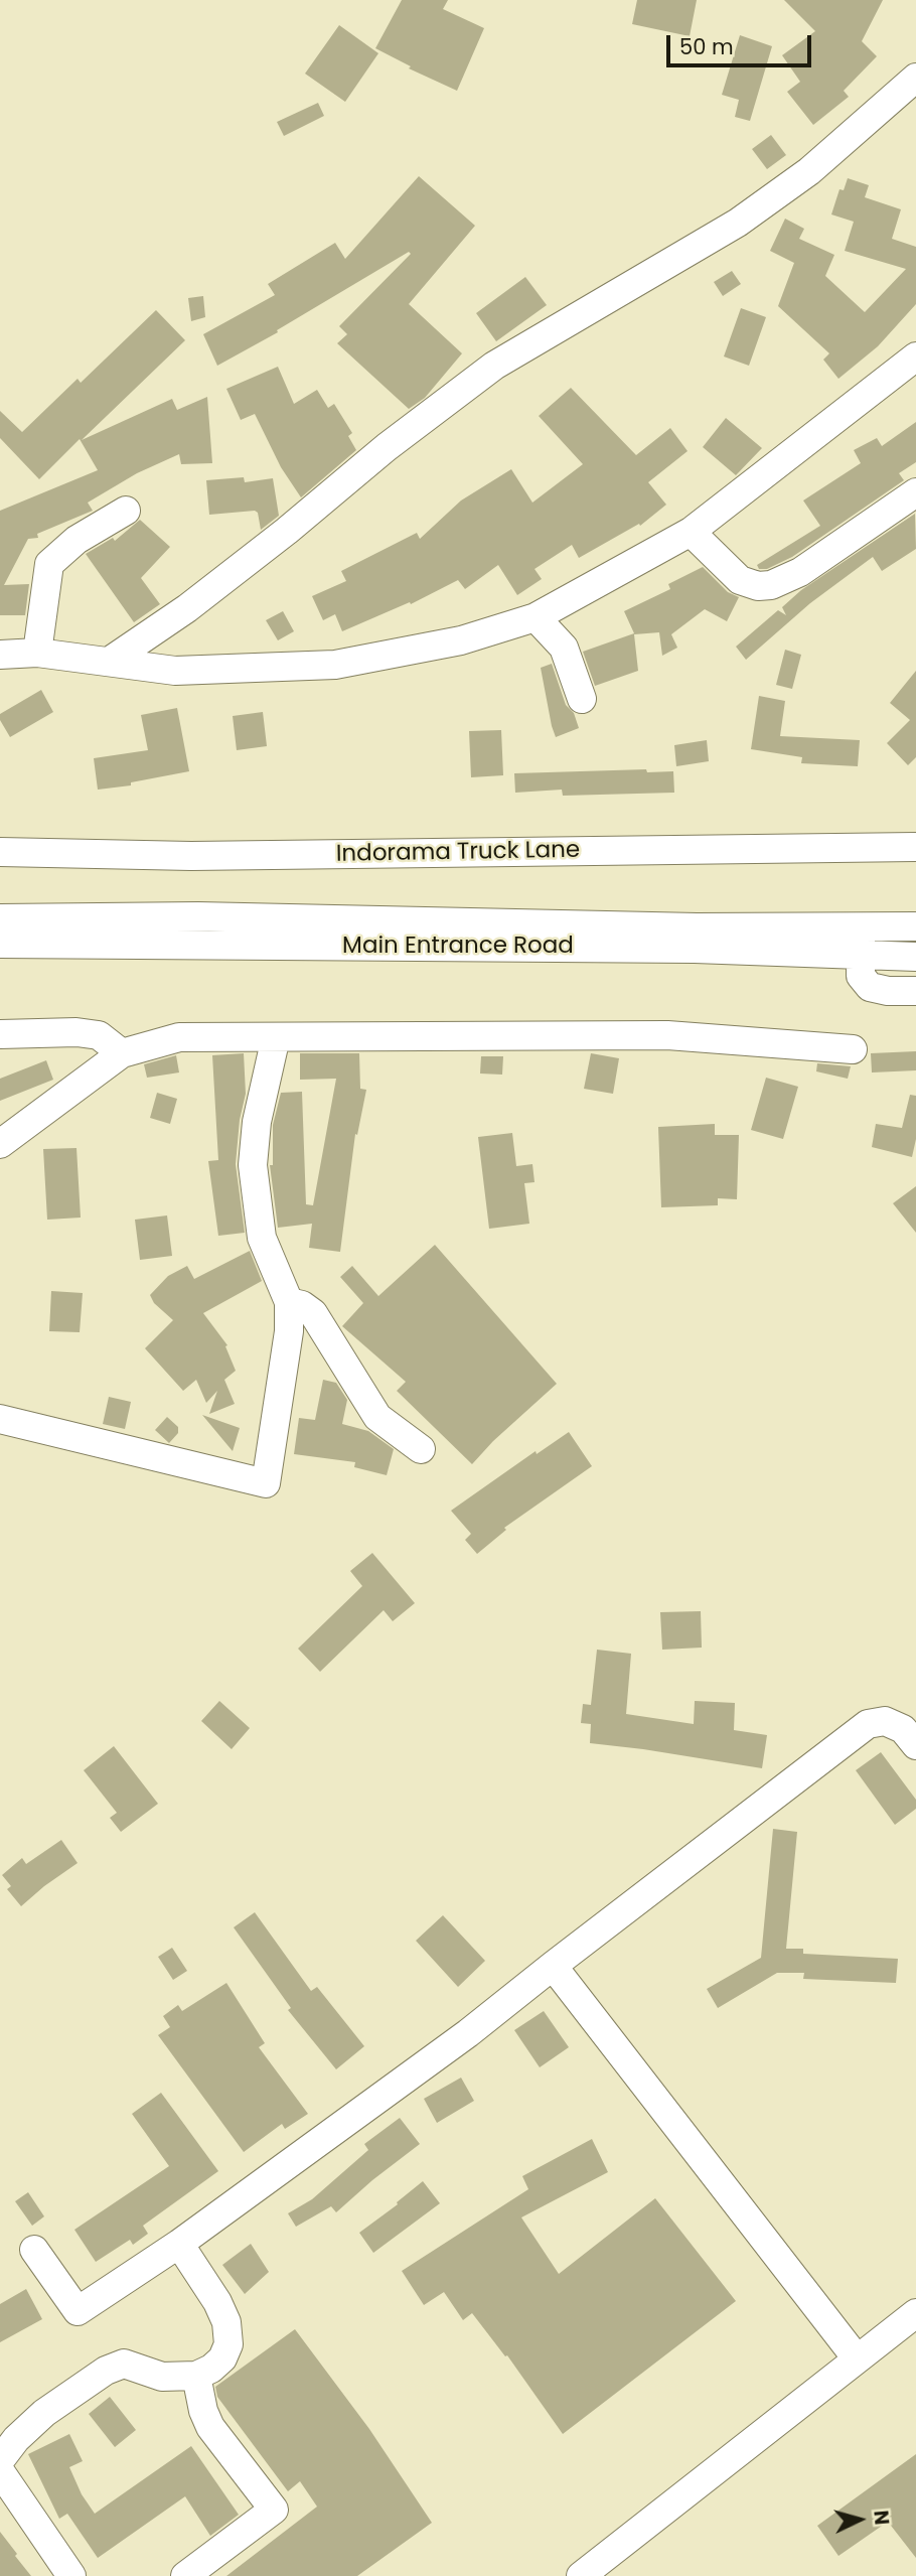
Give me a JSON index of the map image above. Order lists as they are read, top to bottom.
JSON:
{
  "streets": {
    "street": ["Indorama Truck Lane", "Main Entrance Road"]
  },
  "scale_bar": "50 m",
  "north": "right"
}
